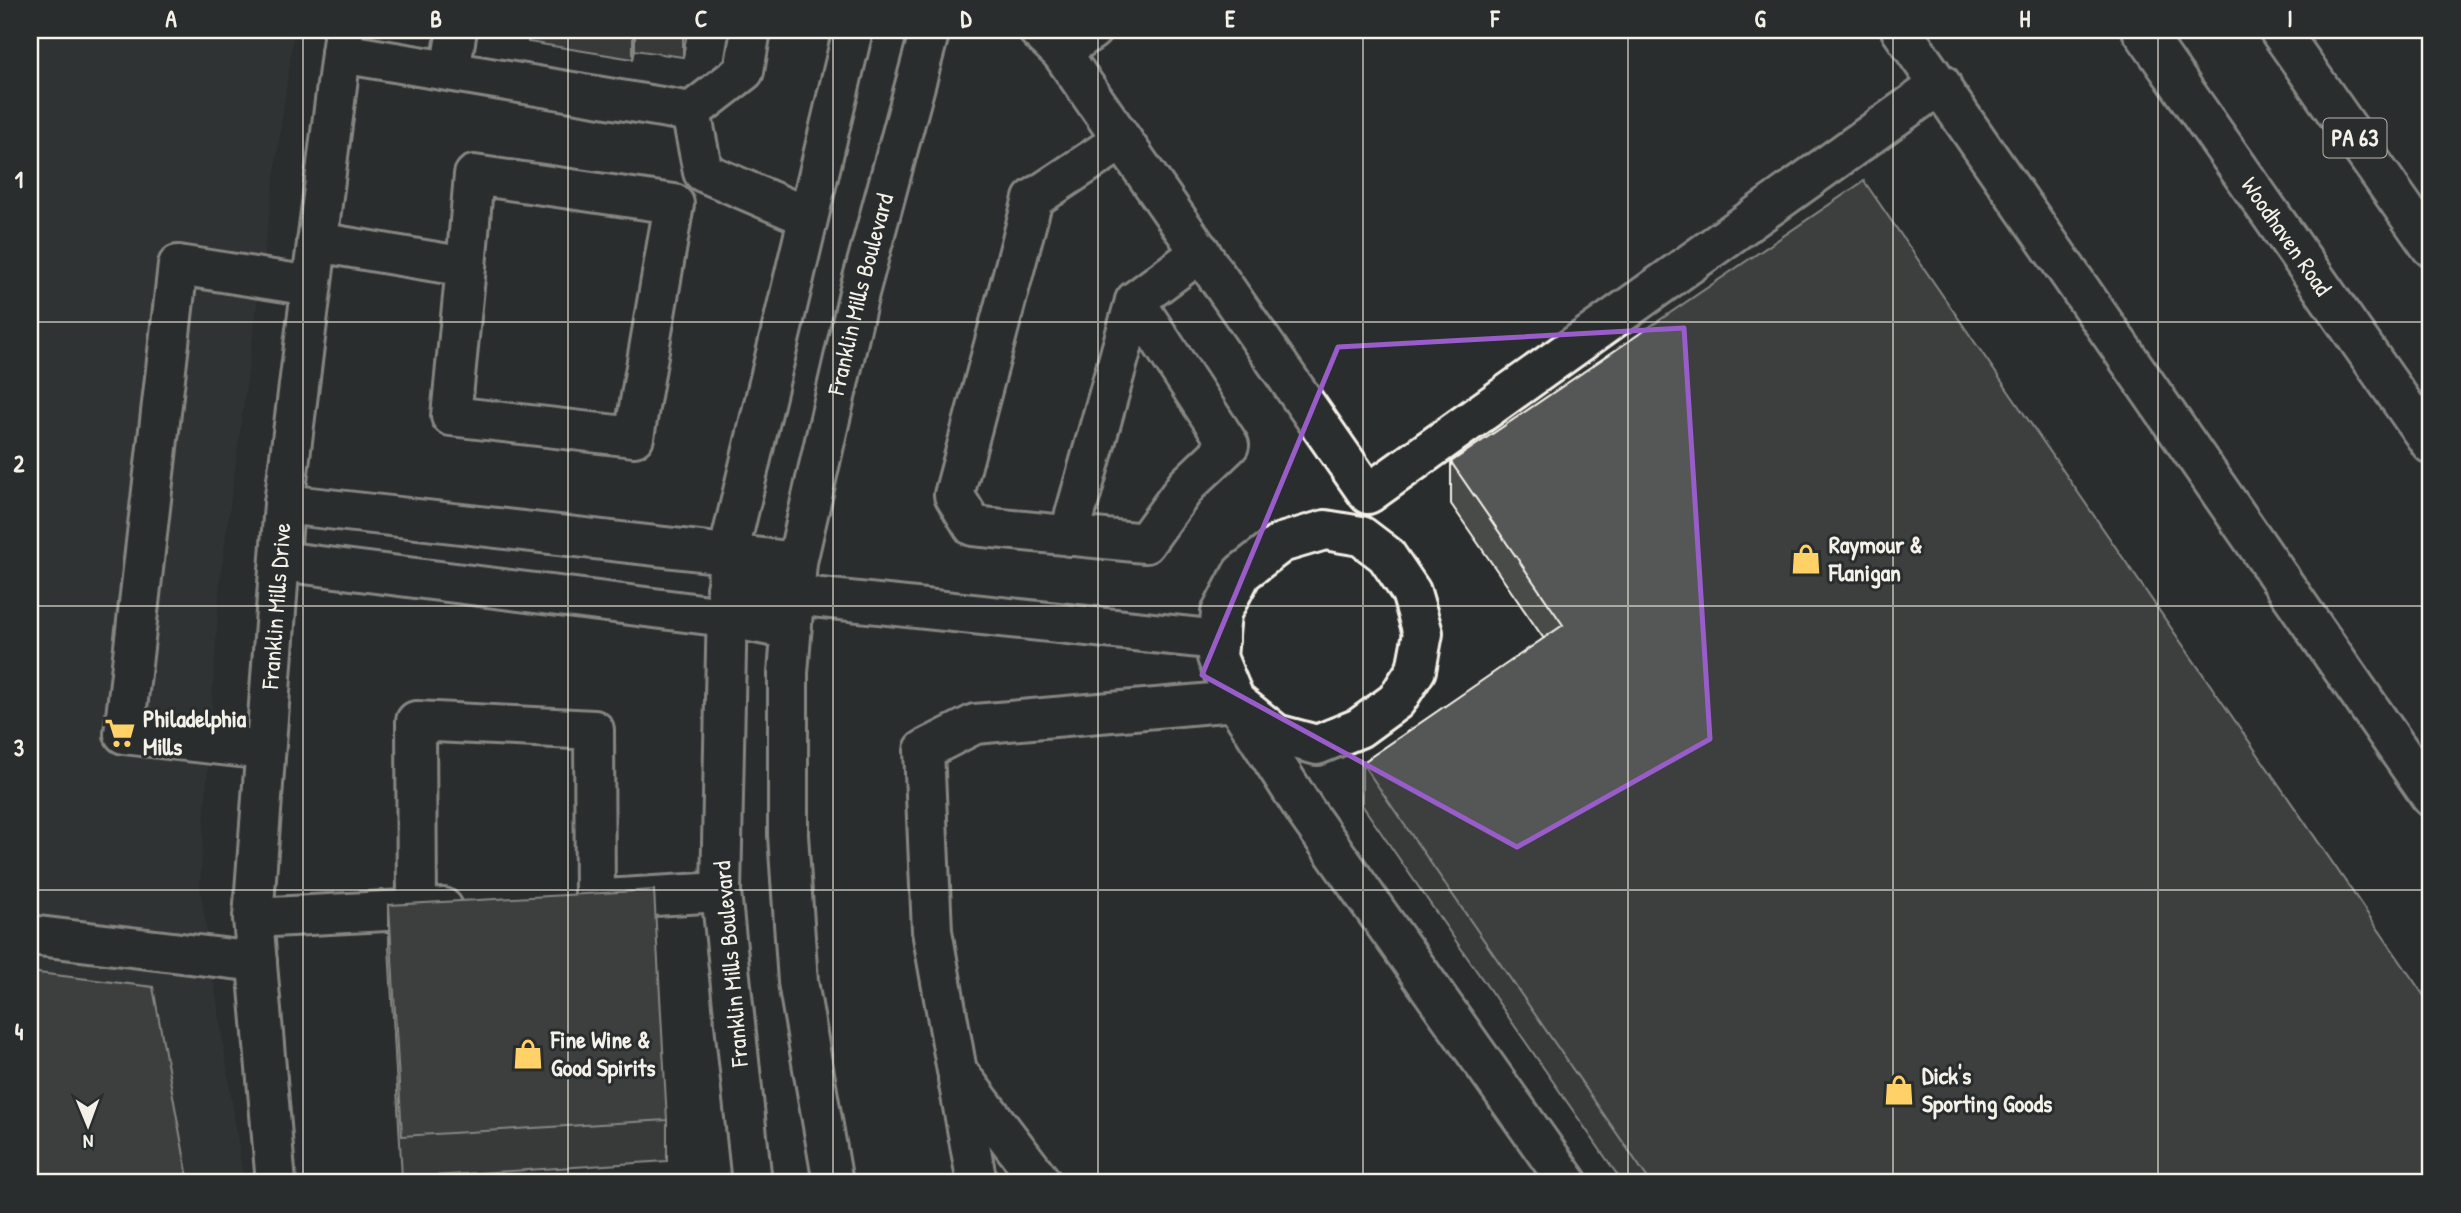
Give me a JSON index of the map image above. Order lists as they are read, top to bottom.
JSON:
{
  "streets": {
    "main road": [
      "PA 63",
      "Woodhaven Road",
      "Franklin Mills Boulevard",
      "Franklin Mills Drive"
    ]
  },
  "places": {
    "shop": ["Raymour & Flanigan", "Fine Wine & Good Spirits", "Dick's Sporting Goods"],
    "supermarket": ["Philadelphia Mills"]
  },
  "north": "bottom",
  "grid": {
    "columns": [
      "A",
      "B",
      "C",
      "D",
      "E",
      "F",
      "G",
      "H",
      "I"
    ],
    "rows": [
      "1",
      "2",
      "3",
      "4"
    ]
  }
}
